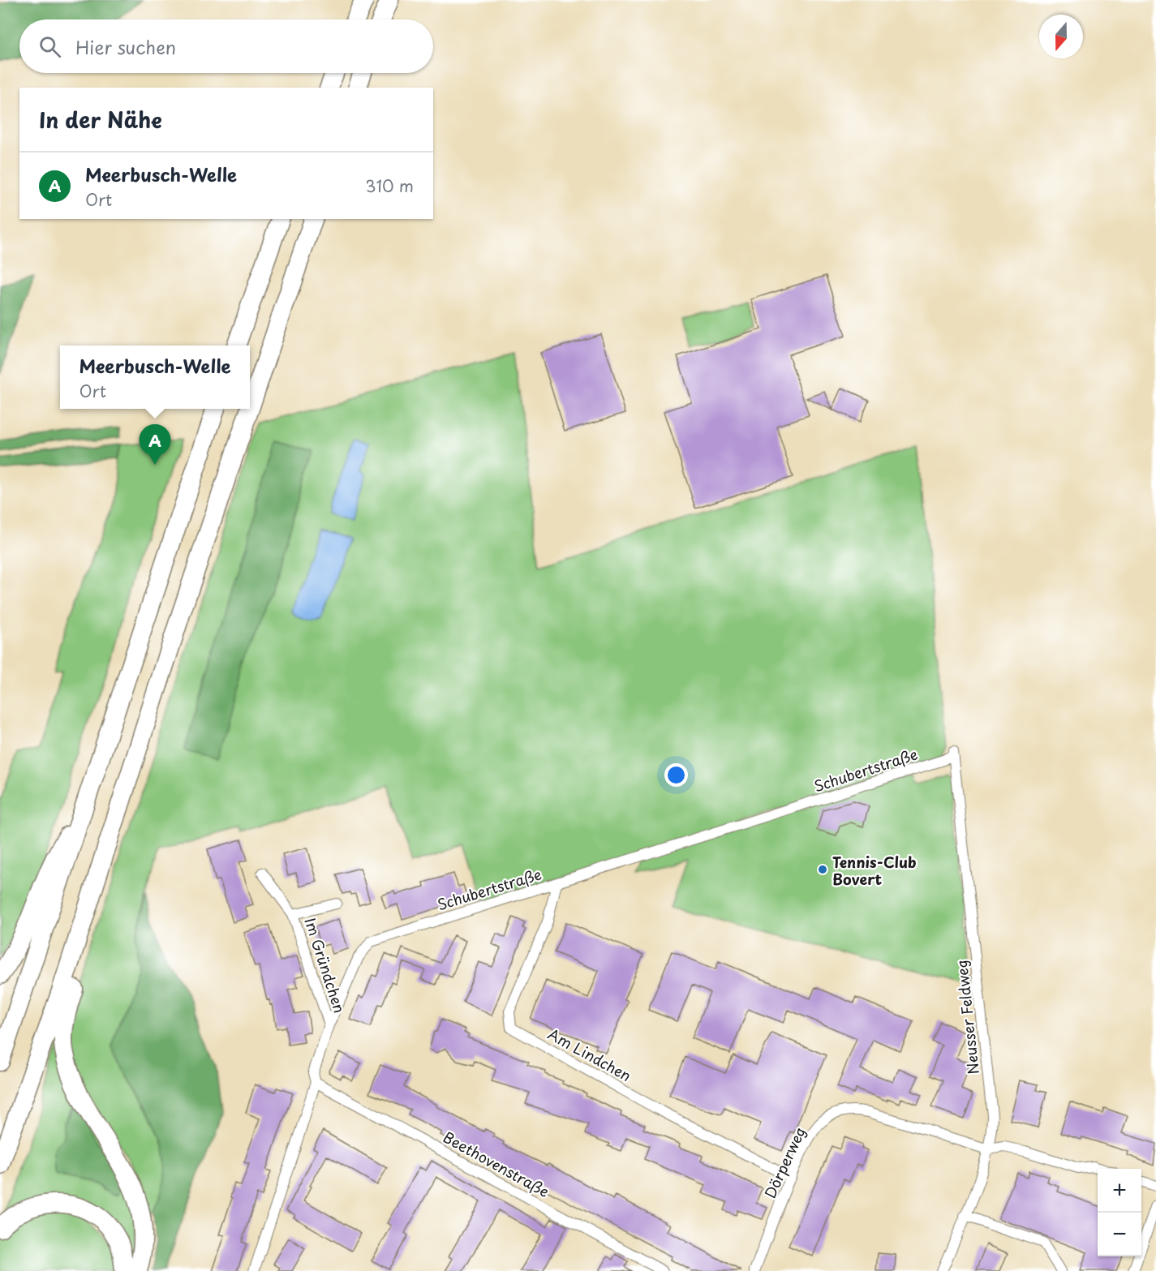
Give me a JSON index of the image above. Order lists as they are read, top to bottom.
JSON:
{
  "streets": {
    "street": [
      "Schubertstraße",
      "Im Gründchen",
      "Neusser Feldweg",
      "Am Lindchen",
      "Dörperweg",
      "Beethovenstraße"
    ]
  },
  "crossings": [
    ["Schubertstraße", "Im Gründchen"],
    ["Schubertstraße", "Neusser Feldweg"],
    ["Schubertstraße", "Am Lindchen"],
    ["Schubertstraße", "Beethovenstraße"],
    ["Neusser Feldweg", "Dörperweg"],
    ["Am Lindchen", "Dörperweg"]
  ],
  "places": ["Tennis-Club Bovert"],
  "north": "bottom",
  "page": {
    "search": "Hier suchen",
    "heading": "In der Nähe",
    "list": [
      {
        "mark": "A",
        "name": "Meerbusch-Welle",
        "note": "Ort",
        "value": "310 m"
      }
    ],
    "popup": ["Meerbusch-Welle", "Ort"],
    "pins": "A",
    "map_buttons": ["+", "−"]
  }
}
